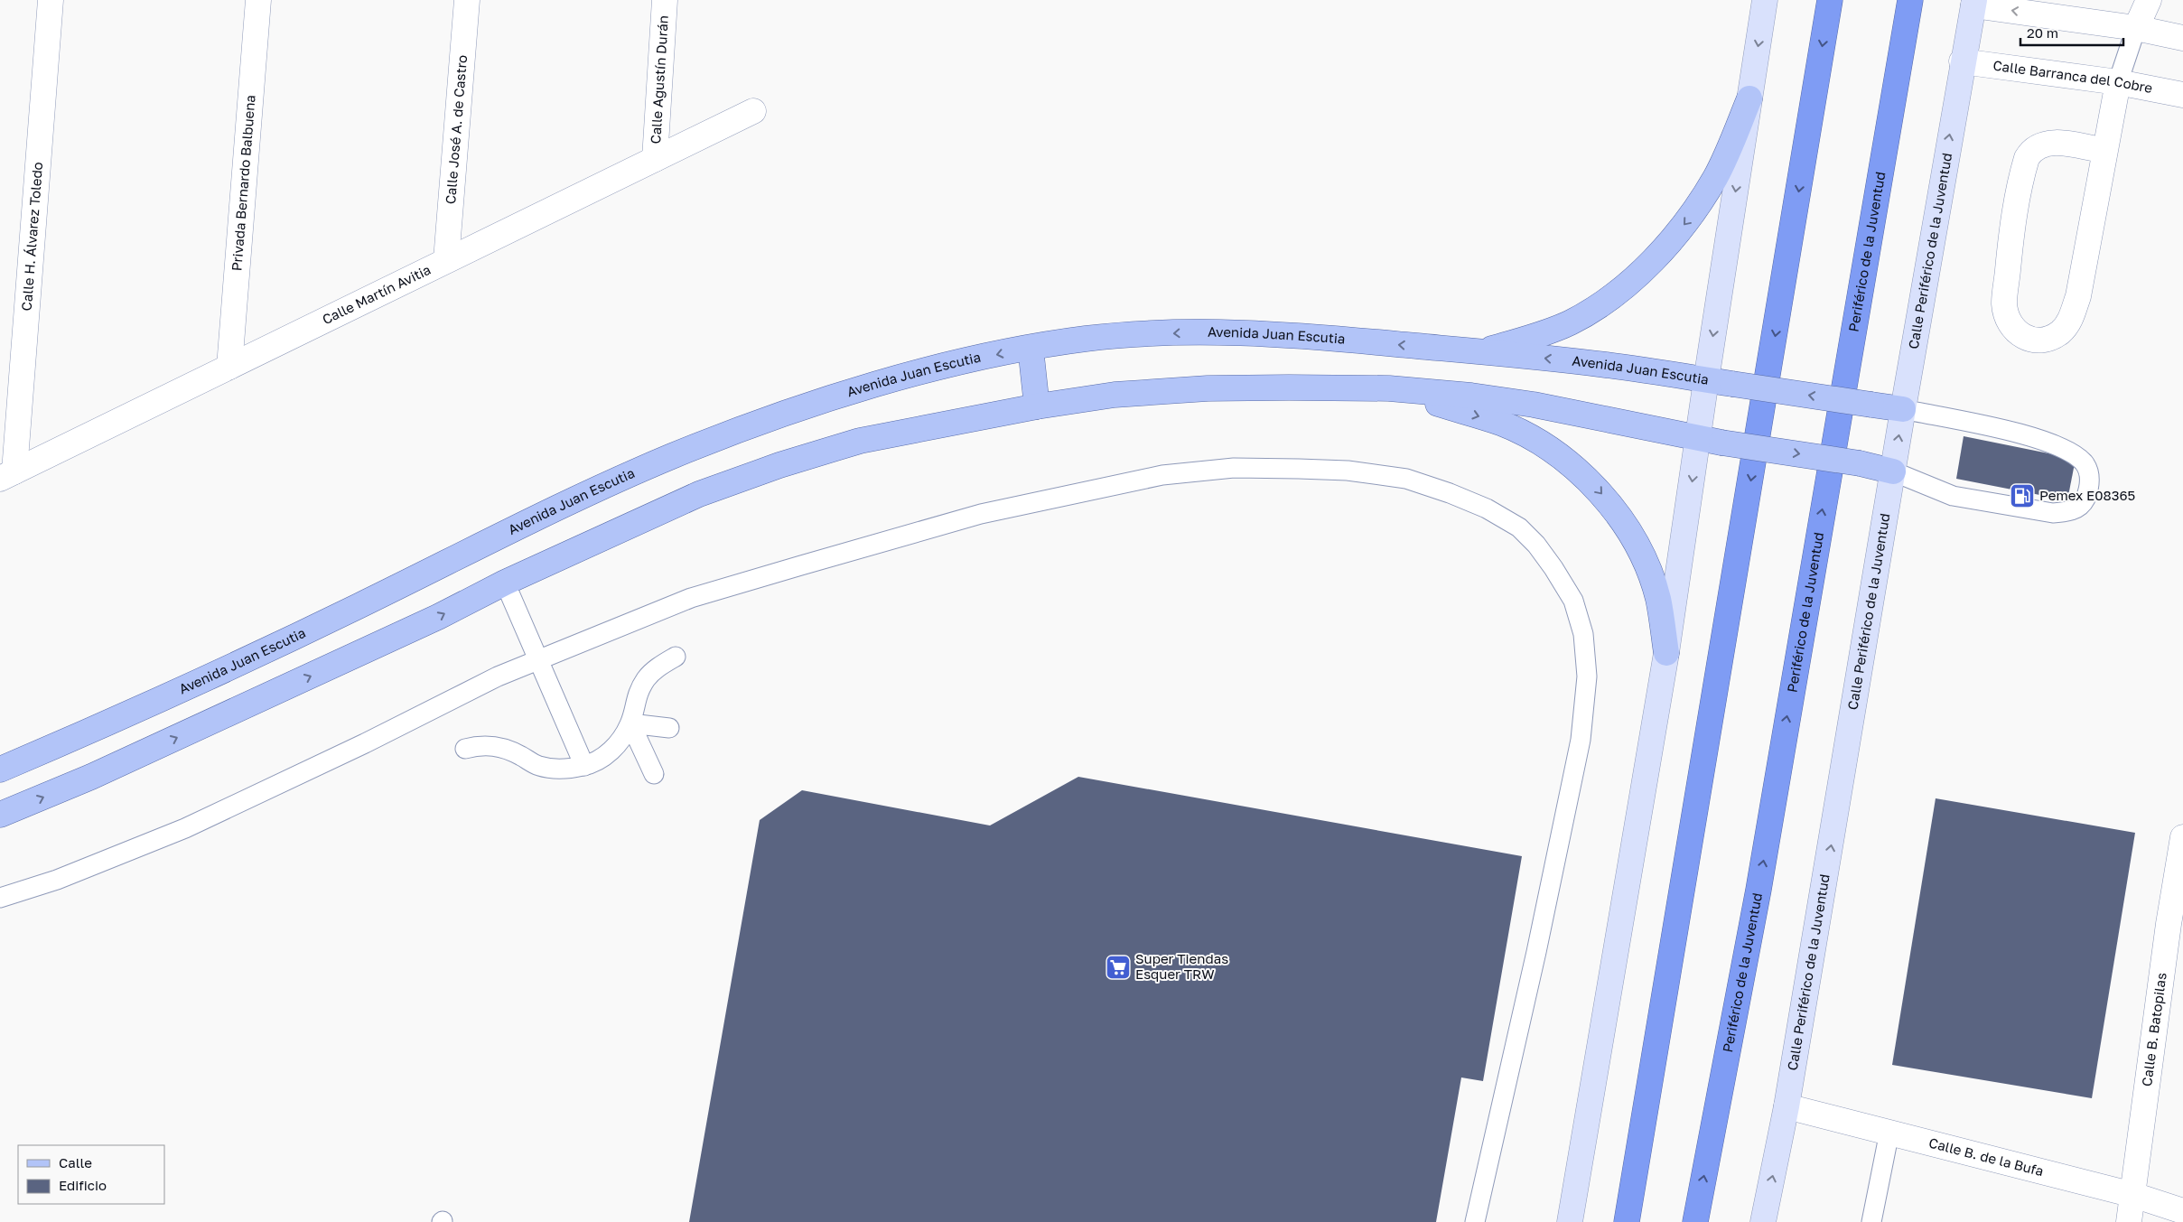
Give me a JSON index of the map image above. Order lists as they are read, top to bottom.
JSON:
{
  "streets": {
    "highway": ["Periférico de la Juventud"],
    "main road": ["Calle Periférico de la Juventud", "Avenida Juan Escutia"],
    "street": [
      "Calle Barranca del Cobre",
      "Calle Agustín Durán",
      "Calle José A. de Castro",
      "Privada Bernardo Balbuena",
      "Calle H. Álvarez Toledo",
      "Calle Martín Avitia",
      "Calle B. Batopilas",
      "Calle B. de la Bufa"
    ]
  },
  "crossings": [
    ["Calle Barranca del Cobre", "Calle Periférico de la Juventud"],
    ["Calle Agustín Durán", "Calle Martín Avitia"],
    ["Calle José A. de Castro", "Calle Martín Avitia"],
    ["Privada Bernardo Balbuena", "Calle Martín Avitia"],
    ["Calle H. Álvarez Toledo", "Calle Martín Avitia"],
    ["Calle Periférico de la Juventud", "Avenida Juan Escutia"],
    ["Calle Periférico de la Juventud", "Calle B. de la Bufa"],
    ["Calle B. Batopilas", "Calle B. de la Bufa"]
  ],
  "places": {
    "fuel station": ["Pemex E08365"],
    "supermarket": ["Super Tiendas Esquer TRW"]
  },
  "legend": ["Calle", "Edificio"],
  "scale_bar": "20 m"
}
